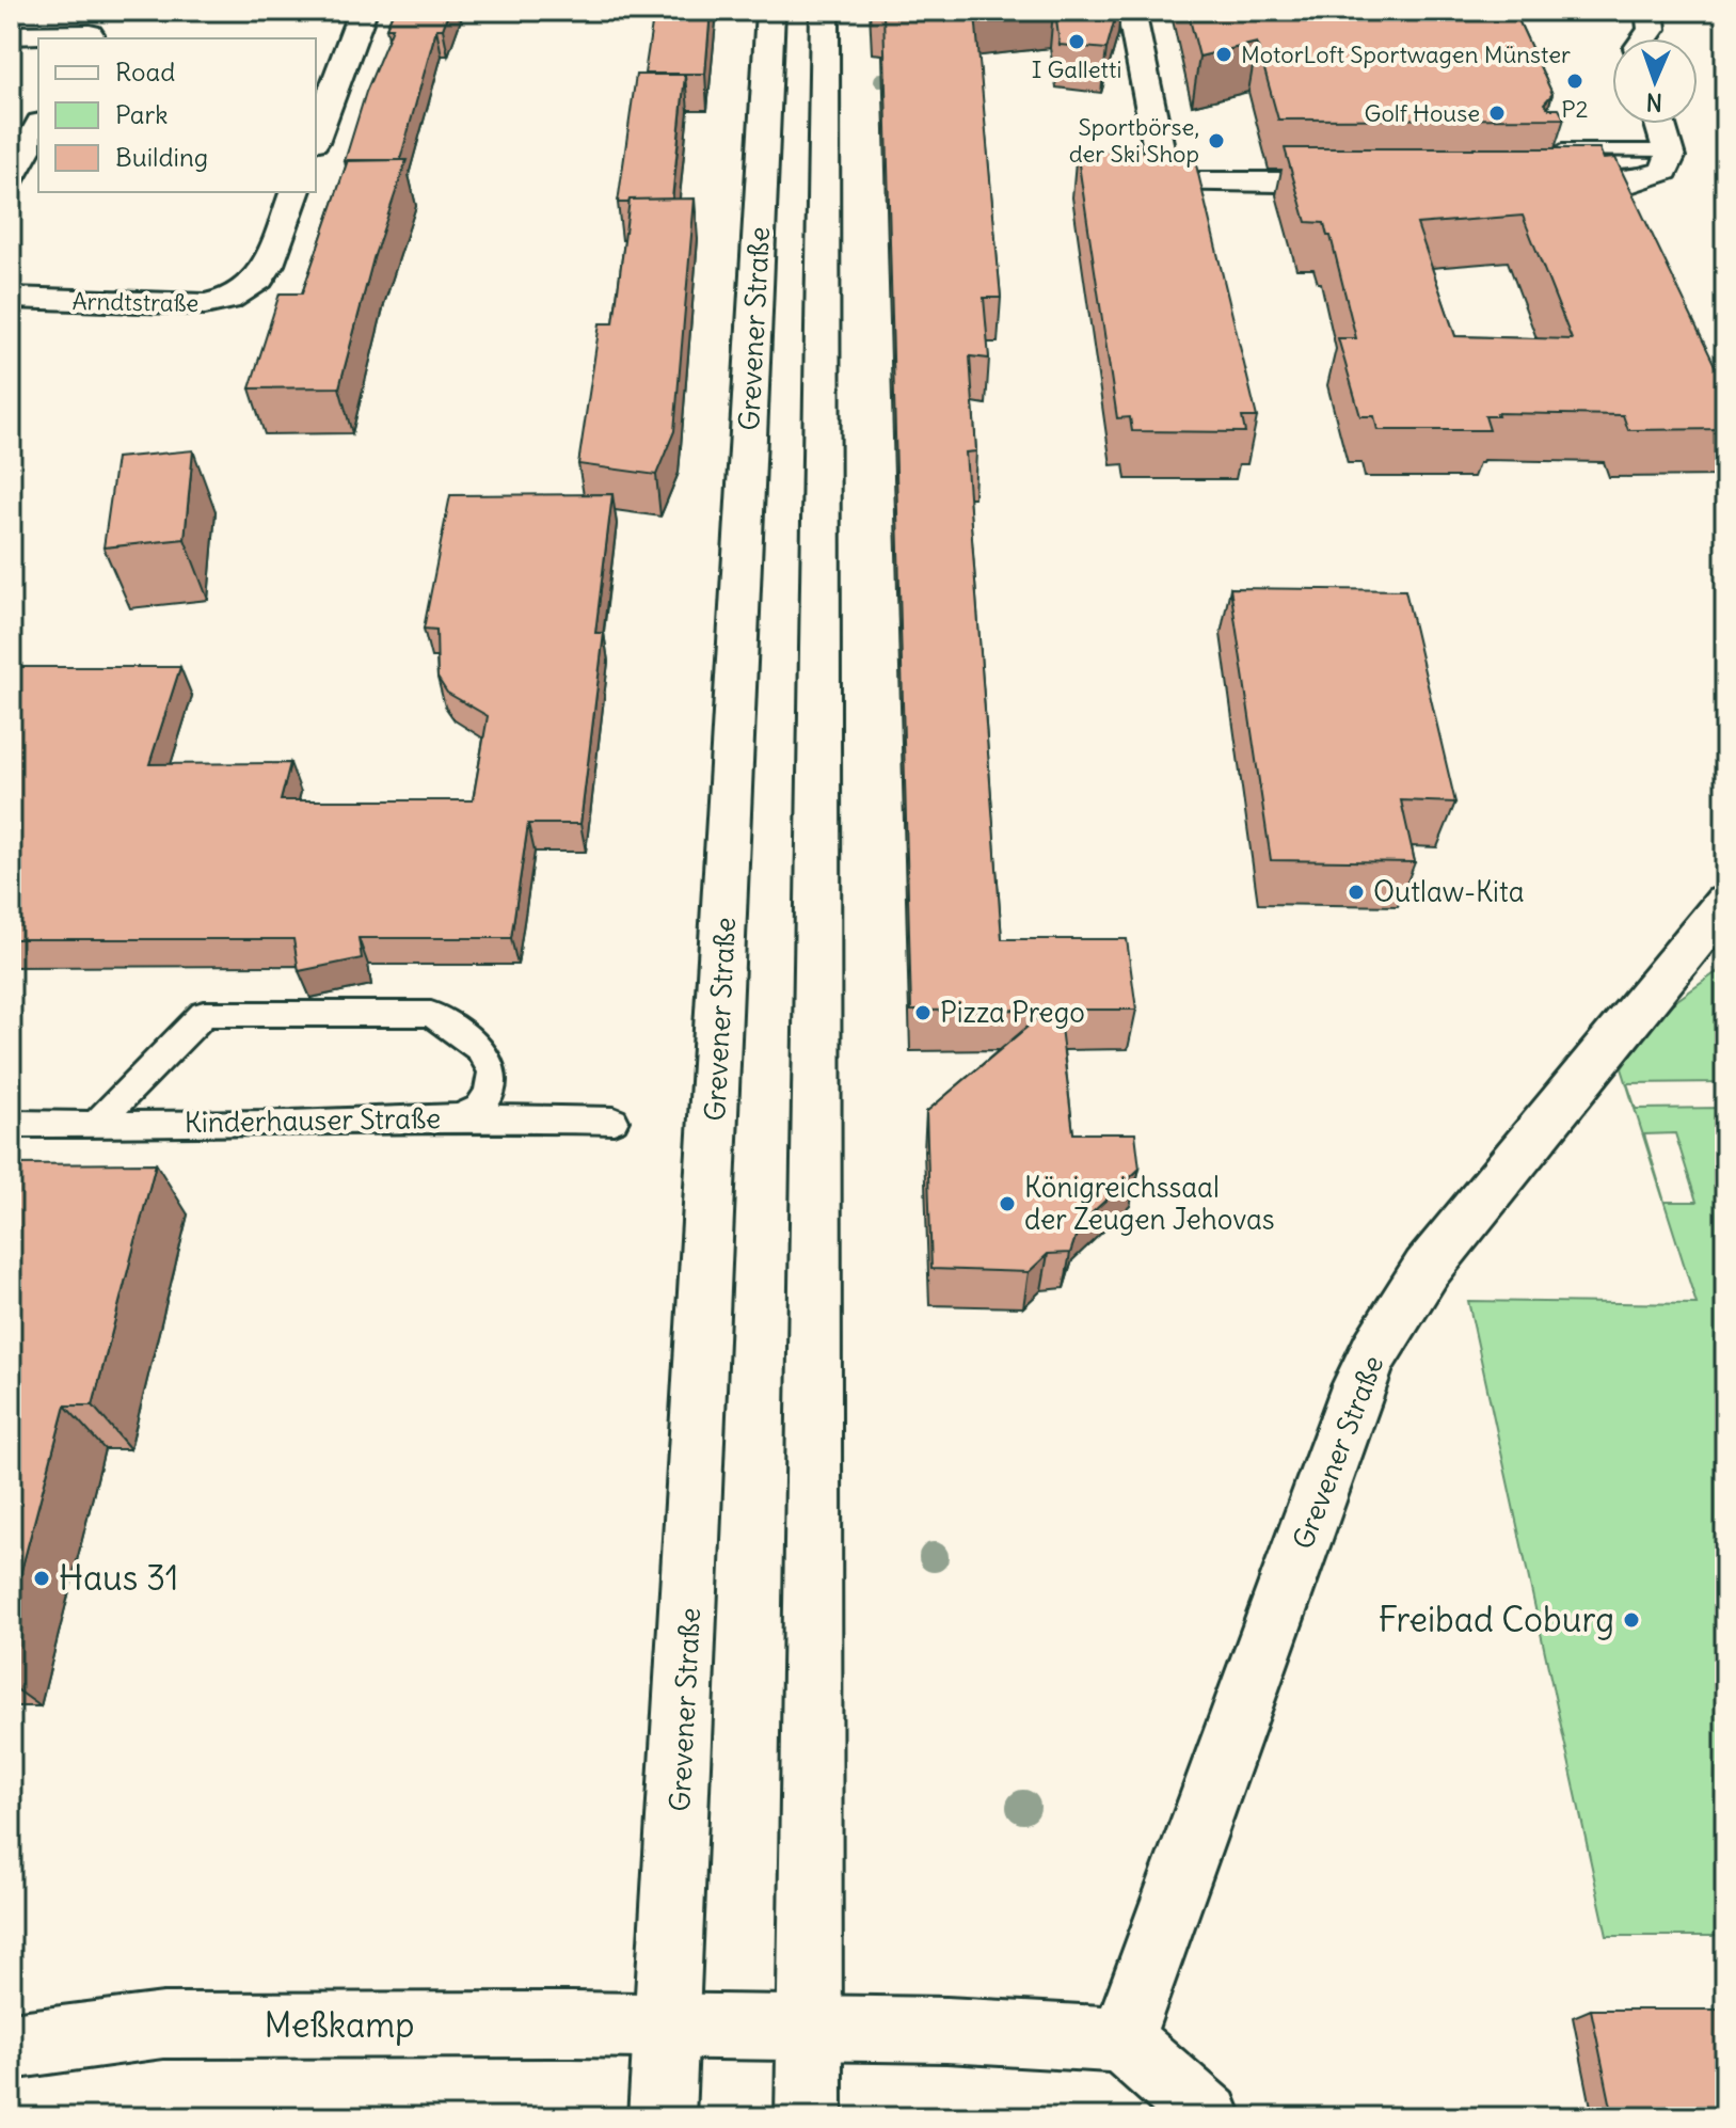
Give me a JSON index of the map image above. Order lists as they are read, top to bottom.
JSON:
{
  "streets": {
    "main road": ["Arndtstraße", "Grevener Straße", "Meßkamp"],
    "lane": ["Kinderhauser Straße"]
  },
  "crossings": [
    ["Grevener Straße", "Meßkamp"]
  ],
  "places": [
    "I Galletti",
    "MotorLoft Sportwagen Münster",
    "P2",
    "Golf House",
    "Sportbörse, der Ski Shop",
    "Outlaw-Kita",
    "Pizza Prego",
    "Königreichssaal der Zeugen Jehovas",
    "Haus 31",
    "Freibad Coburg"
  ],
  "legend": ["Road", "Park", "Building"],
  "north": "bottom"
}
